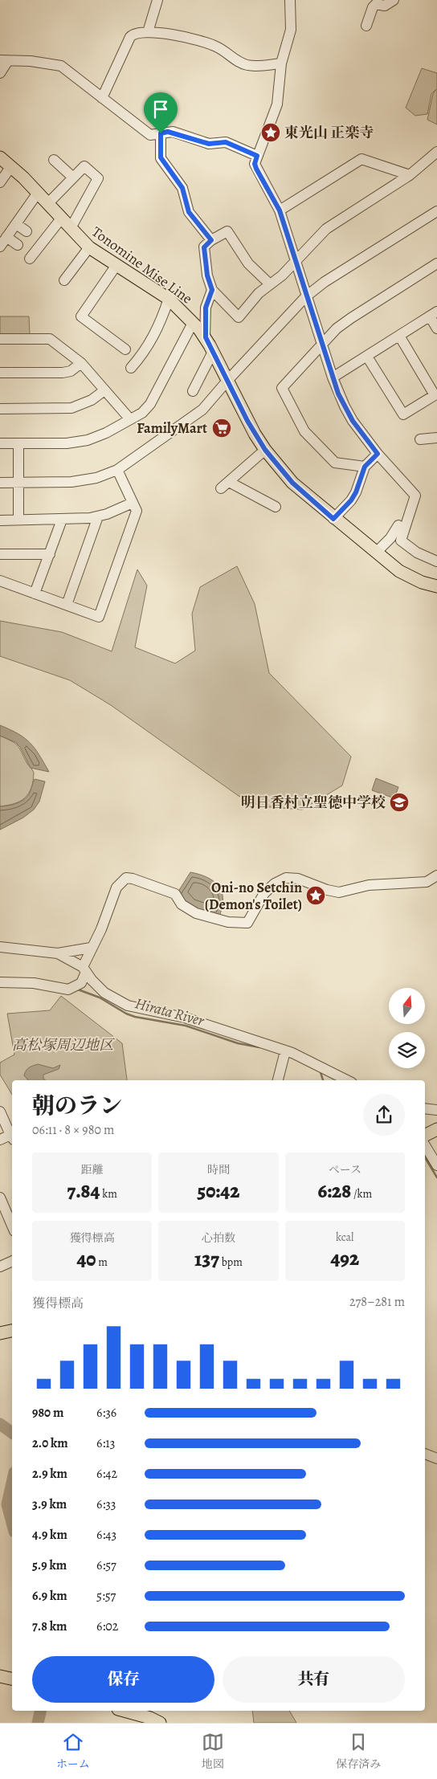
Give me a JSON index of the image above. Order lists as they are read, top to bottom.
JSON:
{
  "streets": {
    "main road": ["Tonomine Mise Line"]
  },
  "water": ["Hirata River"],
  "parks": ["高松塚周辺地区"],
  "places": {
    "place": ["東光山 正楽寺", "Oni-no Setchin (Demon's Toilet)"],
    "supermarket": ["FamilyMart"],
    "school or university": ["明日香村立聖徳中学校"]
  },
  "north": "top",
  "page": {
    "heading": ["朝のラン", "06:11 · 8 × 980 m"],
    "stats": [
      ["距離", "7.84 km"],
      ["時間", "50:42"],
      ["ペース", "6:28 /km"],
      ["獲得標高", "40 m"],
      ["心拍数", "137 bpm"],
      ["kcal", "492"]
    ],
    "chart": ["獲得標高", "278–281 m"],
    "list": [
      {
        "name": "980 m",
        "note": "6:36"
      },
      {
        "name": "2.0 km",
        "note": "6:13"
      },
      {
        "name": "2.9 km",
        "note": "6:42"
      },
      {
        "name": "3.9 km",
        "note": "6:33"
      },
      {
        "name": "4.9 km",
        "note": "6:43"
      },
      {
        "name": "5.9 km",
        "note": "6:57"
      },
      {
        "name": "6.9 km",
        "note": "5:57"
      },
      {
        "name": "7.8 km",
        "note": "6:02"
      }
    ],
    "buttons": ["保存", "共有"],
    "tabs": ["ホーム", "地図", "保存済み"]
  }
}
